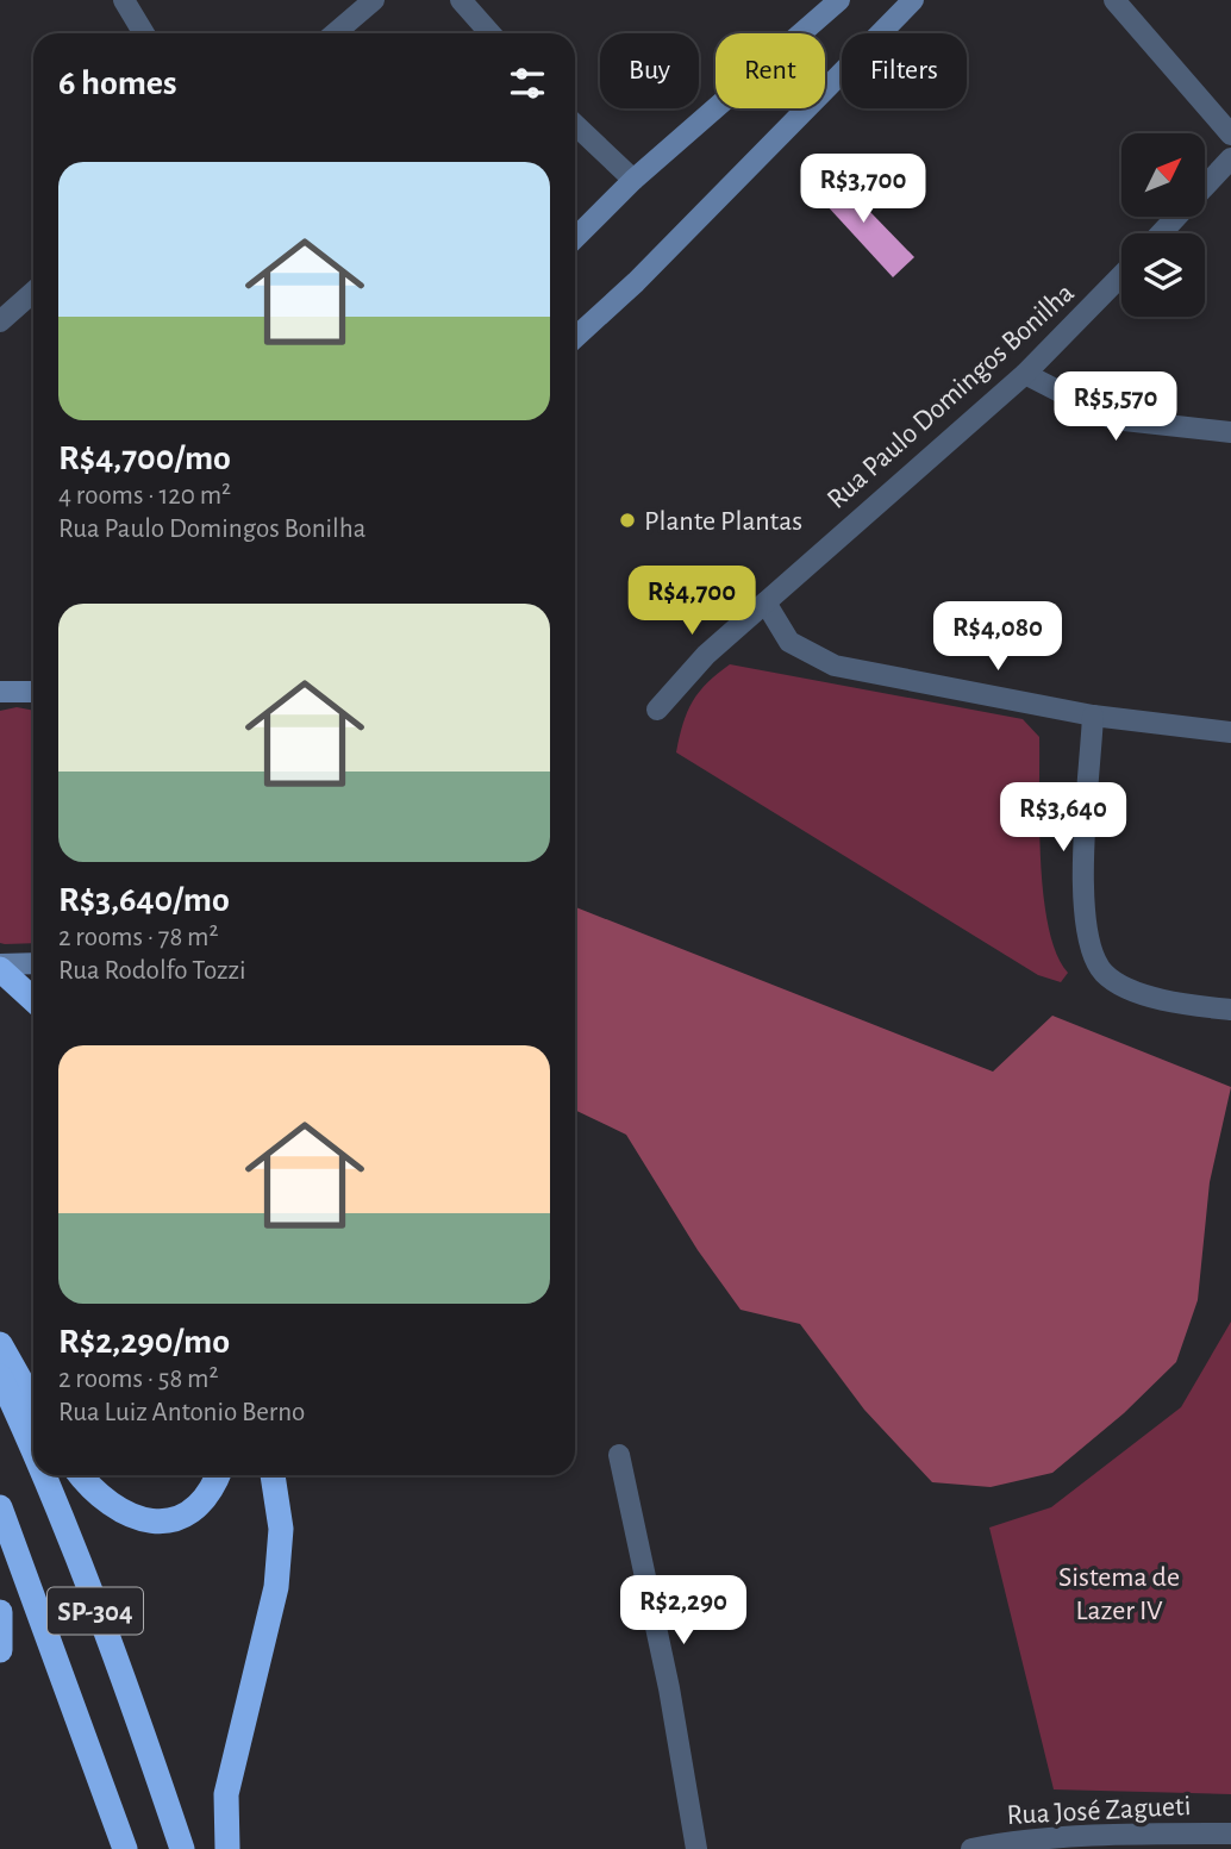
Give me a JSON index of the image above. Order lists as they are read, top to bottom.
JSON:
{
  "streets": {
    "highway": ["SP-304"],
    "street": ["Rua Paulo Domingos Bonilha", "Rua José Zagueti"]
  },
  "parks": ["Sistema de Lazer IV"],
  "places": ["Plante Plantas"],
  "north": "top right",
  "page": {
    "chip": ["Buy", "Rent", "Filters"],
    "heading": "6 homes",
    "list": [
      {
        "name": "R$4,700/mo",
        "note": "4 rooms · 120 m² · Rua Paulo Domingos Bonilha"
      },
      {
        "name": "R$3,640/mo",
        "note": "2 rooms · 78 m² · Rua Rodolfo Tozzi"
      },
      {
        "name": "R$2,290/mo",
        "note": "2 rooms · 58 m² · Rua Luiz Antonio Berno"
      }
    ],
    "price": [
      "R$3,700",
      "R$5,570",
      "R$4,700",
      "R$4,080",
      "R$3,640",
      "R$2,290"
    ]
  }
}
